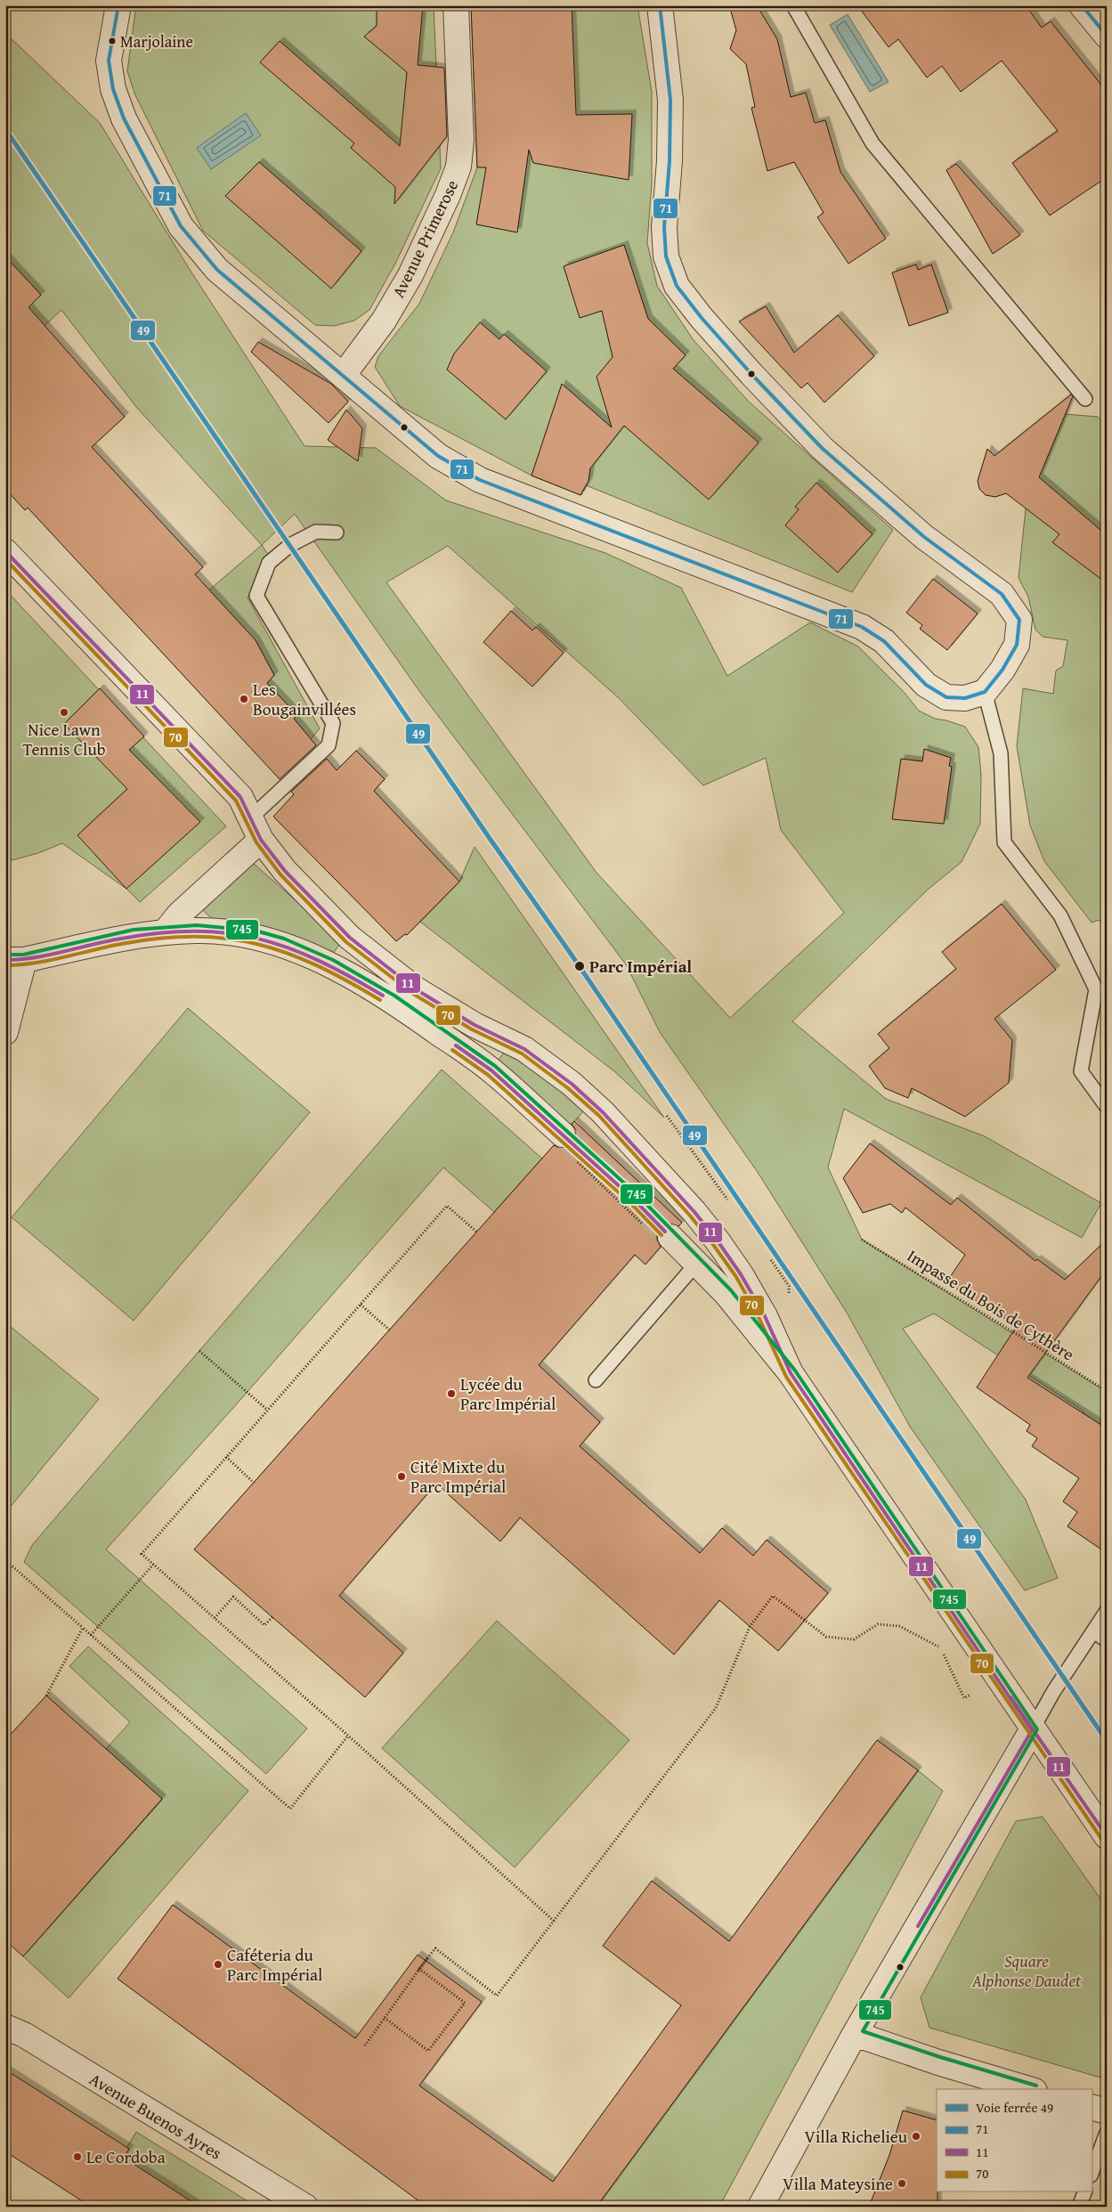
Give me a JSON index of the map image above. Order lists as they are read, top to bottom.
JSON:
{
  "streets": {
    "street": ["Avenue Primerose", "Avenue Buenos Ayres"],
    "path": ["Impasse du Bois de Cythère"]
  },
  "parks": ["Square Alphonse Daudet"],
  "places": [
    "Marjolaine",
    "Les Bougainvillées",
    "Nice Lawn Tennis Club",
    "Parc Impérial",
    "Lycée du Parc Impérial",
    "Cité Mixte du Parc Impérial",
    "Caféteria du Parc Impérial",
    "Villa Richelieu",
    "Le Cordoba",
    "Villa Mateysine"
  ],
  "lines": [
    "transit line 71",
    "rail line 49",
    "transit line 11",
    "transit line 70",
    "transit line 745"
  ],
  "legend": [
    "Voie ferrée 49",
    "71",
    "11",
    "70"
  ]
}
